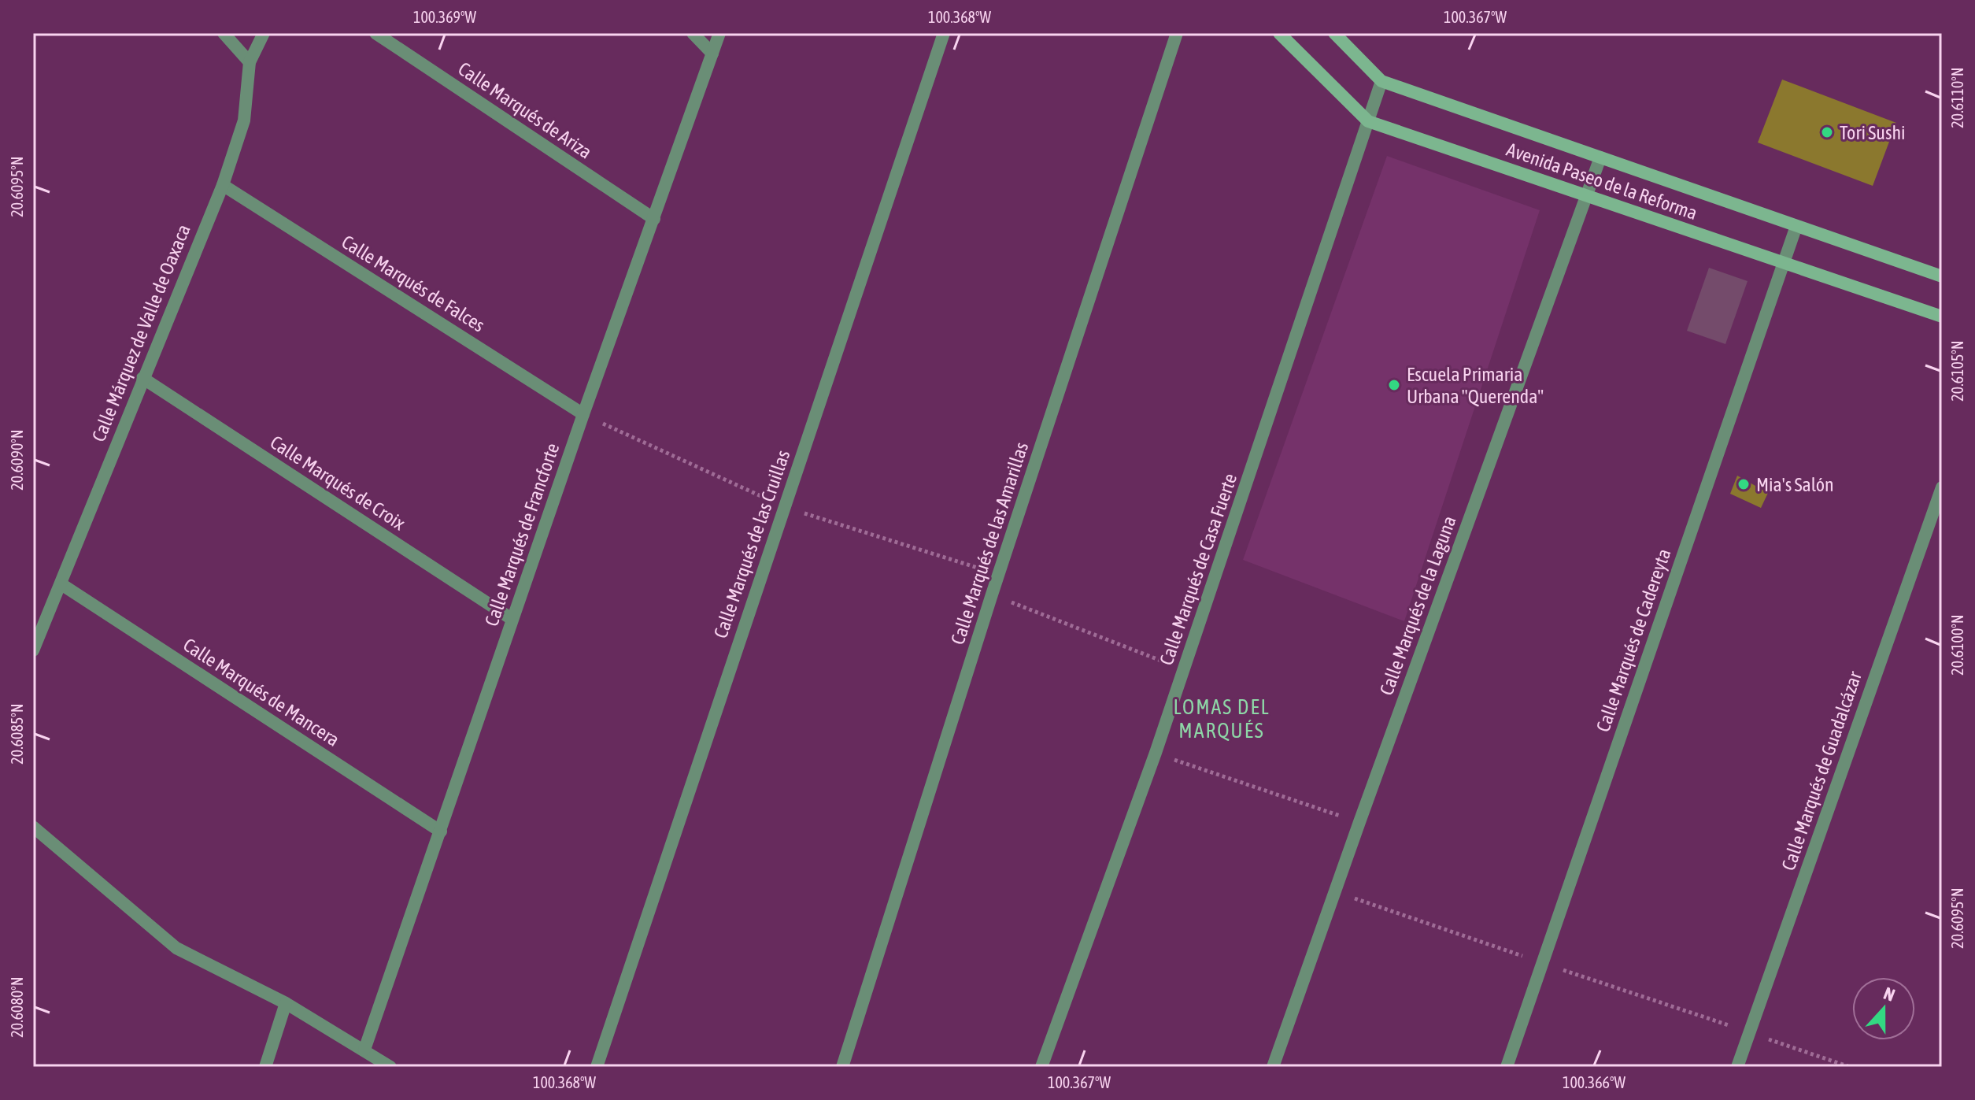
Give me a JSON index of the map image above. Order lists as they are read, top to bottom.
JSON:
{
  "streets": {
    "street": [
      "Calle Marqués de Ariza",
      "Avenida Paseo de la Reforma",
      "Calle Marqués de Falces",
      "Calle Márquez de Valle de Oaxaca",
      "Calle Marqués de Croix",
      "Calle Marqués de Francforte",
      "Calle Marqués de las Amarillas",
      "Calle Marqués de las Cruillas",
      "Calle Marqués de Casa Fuerte",
      "Calle Marqués de la Laguna",
      "Calle Marqués de Cadereyta",
      "Calle Marqués de Mancera",
      "Calle Marqués de Guadalcázar"
    ]
  },
  "crossings": [
    ["Calle Marqués de Ariza", "Calle Marqués de Francforte"],
    ["Avenida Paseo de la Reforma", "Calle Marqués de Casa Fuerte"],
    ["Avenida Paseo de la Reforma", "Calle Marqués de la Laguna"],
    ["Avenida Paseo de la Reforma", "Calle Marqués de Cadereyta"],
    ["Calle Marqués de Falces", "Calle Márquez de Valle de Oaxaca"],
    ["Calle Marqués de Falces", "Calle Marqués de Francforte"],
    ["Calle Márquez de Valle de Oaxaca", "Calle Marqués de Croix"],
    ["Calle Márquez de Valle de Oaxaca", "Calle Marqués de Mancera"],
    ["Calle Marqués de Croix", "Calle Marqués de Francforte"],
    ["Calle Marqués de Francforte", "Calle Marqués de Mancera"]
  ],
  "districts": ["LOMAS DEL MARQUÉS"],
  "places": ["Tori Sushi", "Escuela Primaria Urbana \"Querenda\"", "Mia's Salón"],
  "north": "top",
  "coordinates": [
    "100.369°W",
    "100.368°W",
    "100.367°W",
    "20.6110°N",
    "20.6095°N",
    "20.6105°N",
    "20.6090°N",
    "20.6100°N",
    "20.6085°N",
    "20.6080°N",
    "100.366°W"
  ]
}
